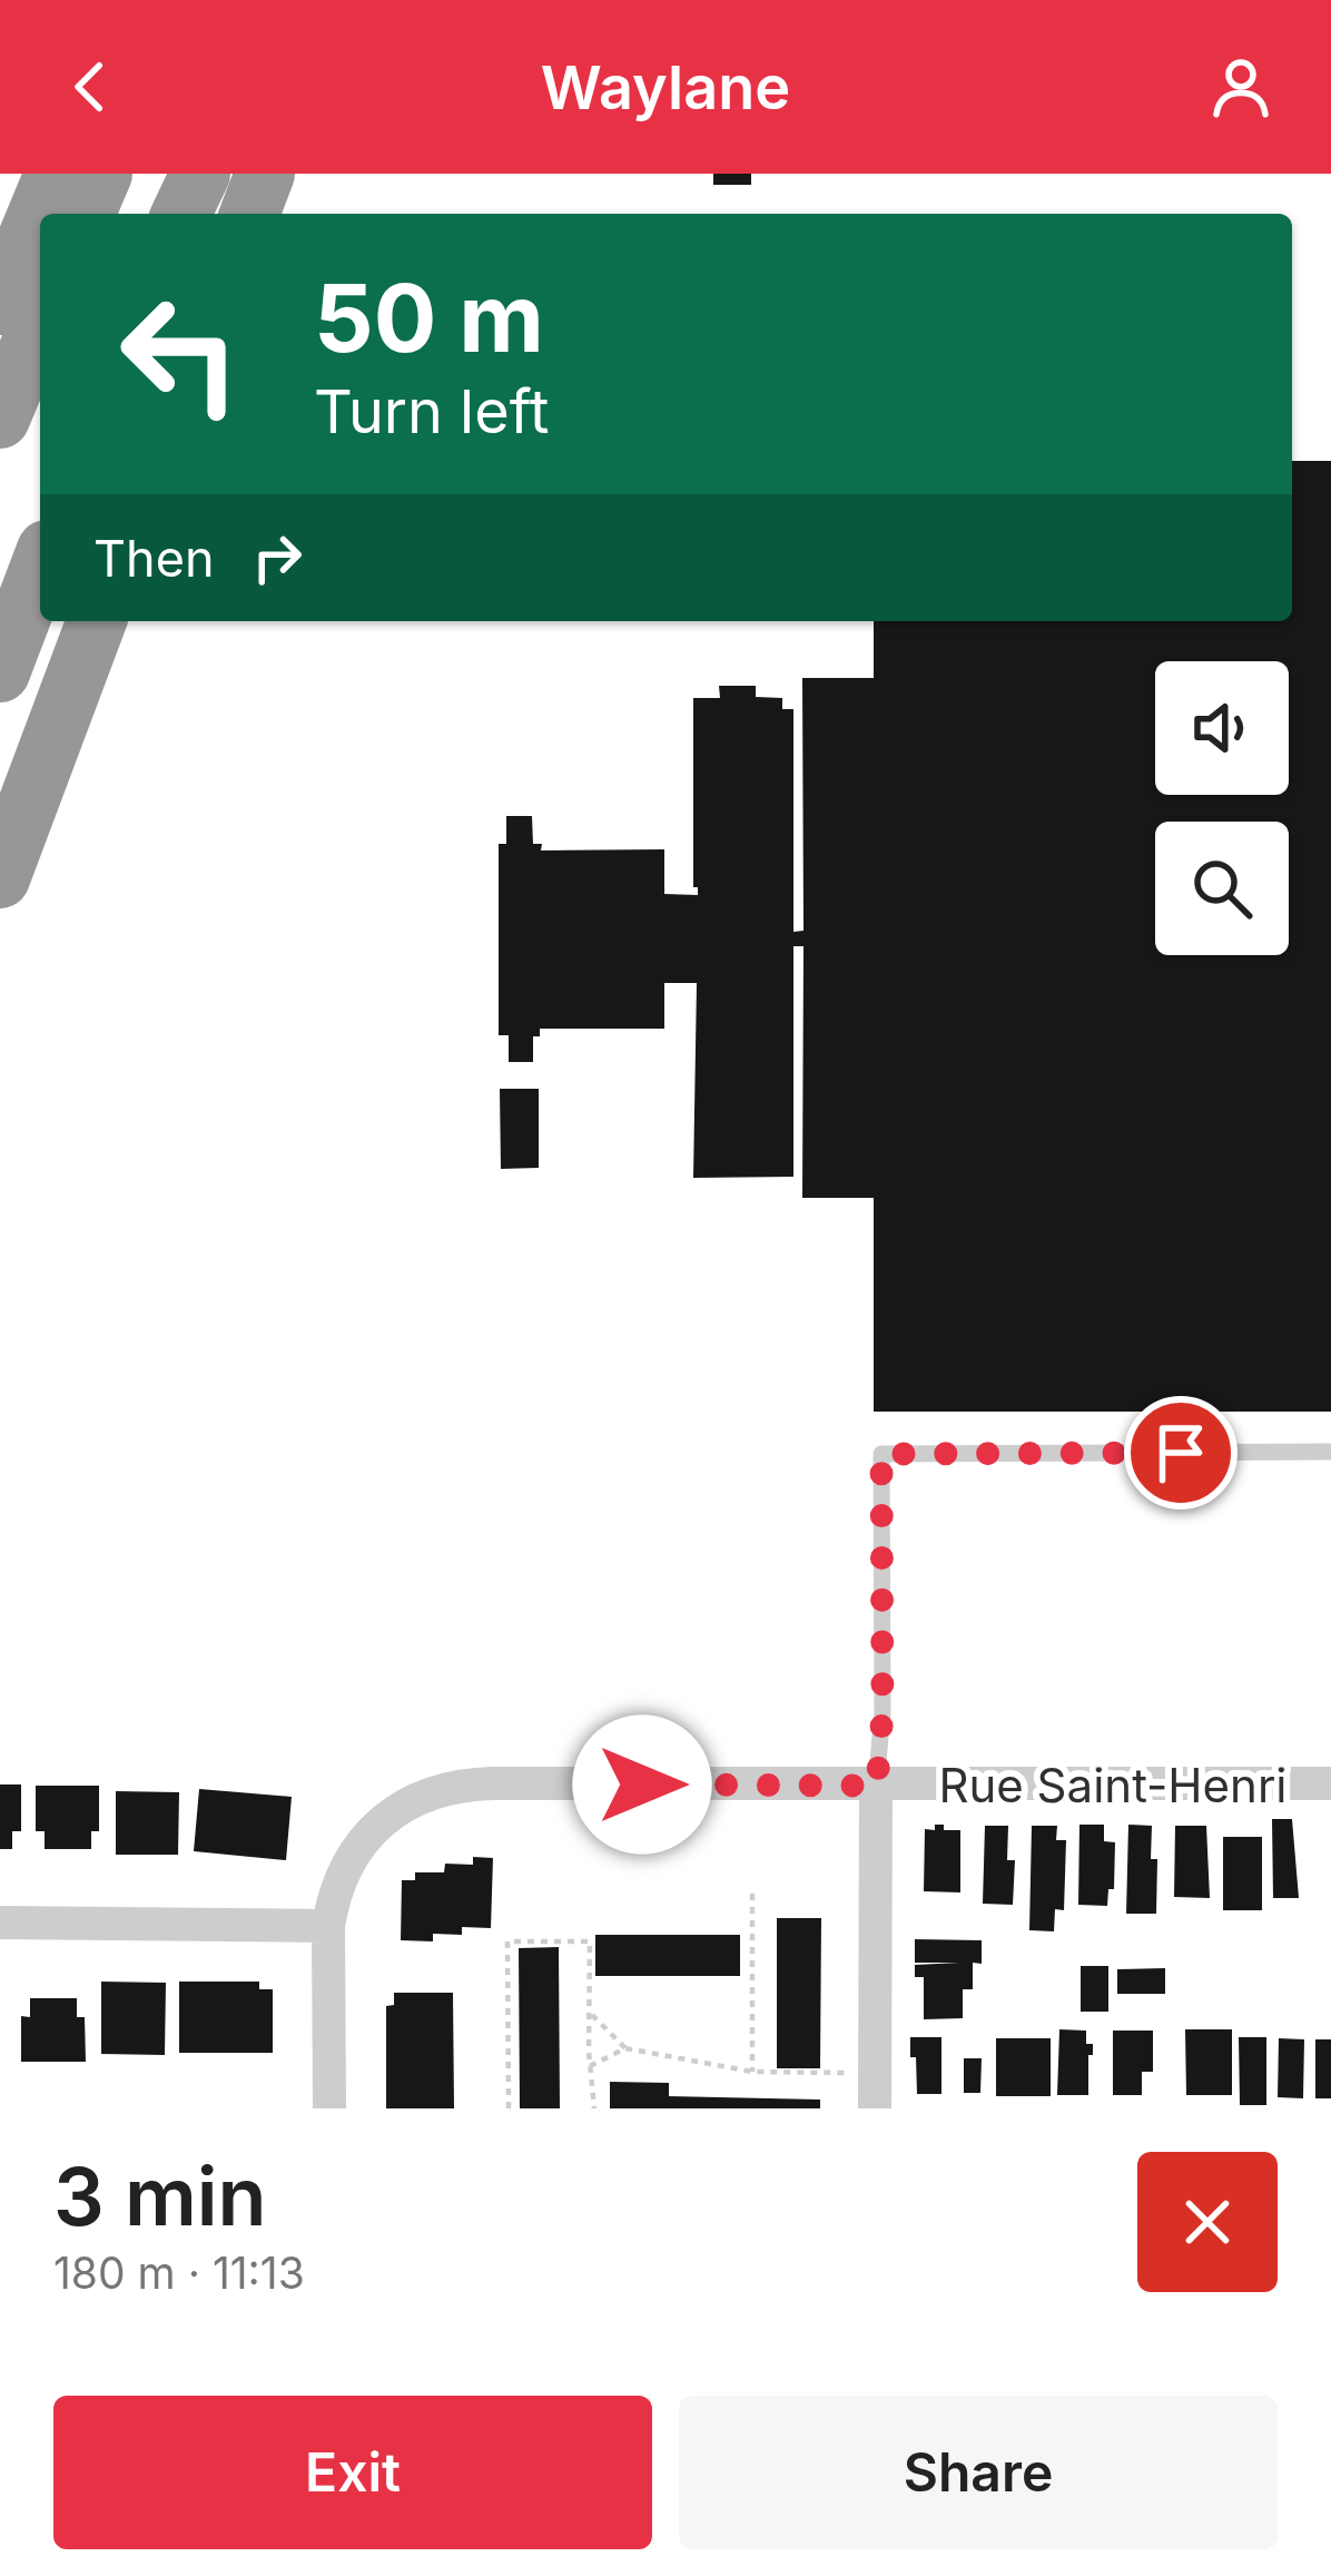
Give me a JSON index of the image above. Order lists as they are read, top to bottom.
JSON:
{
  "streets": {
    "street": ["Rue Saint-Henri"]
  },
  "page": {
    "header": "Waylane",
    "turn": ["50 m", "Turn left"],
    "then": "Then",
    "heading": ["3 min", "180 m · 11:13"],
    "buttons": ["Exit", "Share"]
  }
}
